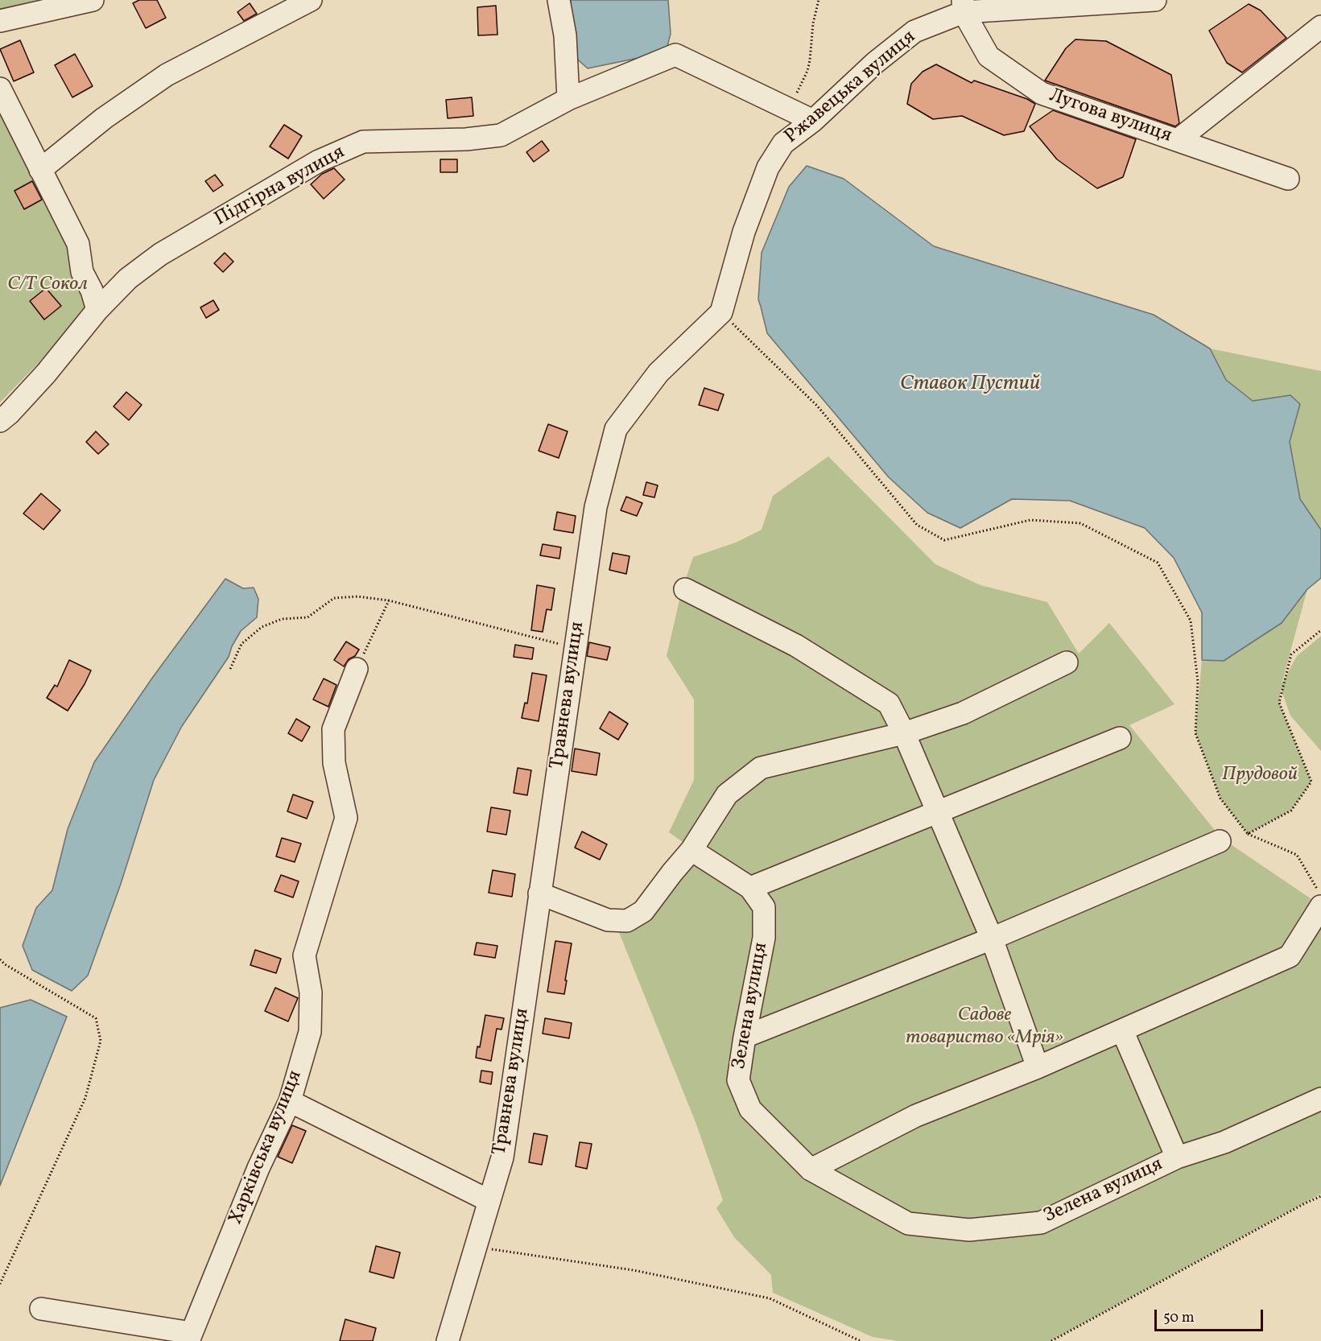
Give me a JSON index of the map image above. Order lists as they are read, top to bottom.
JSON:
{
  "streets": {
    "street": [
      "Ржавецька вулиця",
      "Лугова вулиця",
      "Підгірна вулиця",
      "Травнева вулиця",
      "Зелена вулиця",
      "Харківська вулиця"
    ]
  },
  "crossings": [
    ["Ржавецька вулиця", "Лугова вулиця"],
    ["Ржавецька вулиця", "Підгірна вулиця"],
    ["Ржавецька вулиця", "Травнева вулиця"]
  ],
  "water": ["Ставок Пустий"],
  "parks": ["С/Т Сокол", "Прудовой", "Садове товариство «Мрія»"],
  "scale_bar": "50 m"
}
